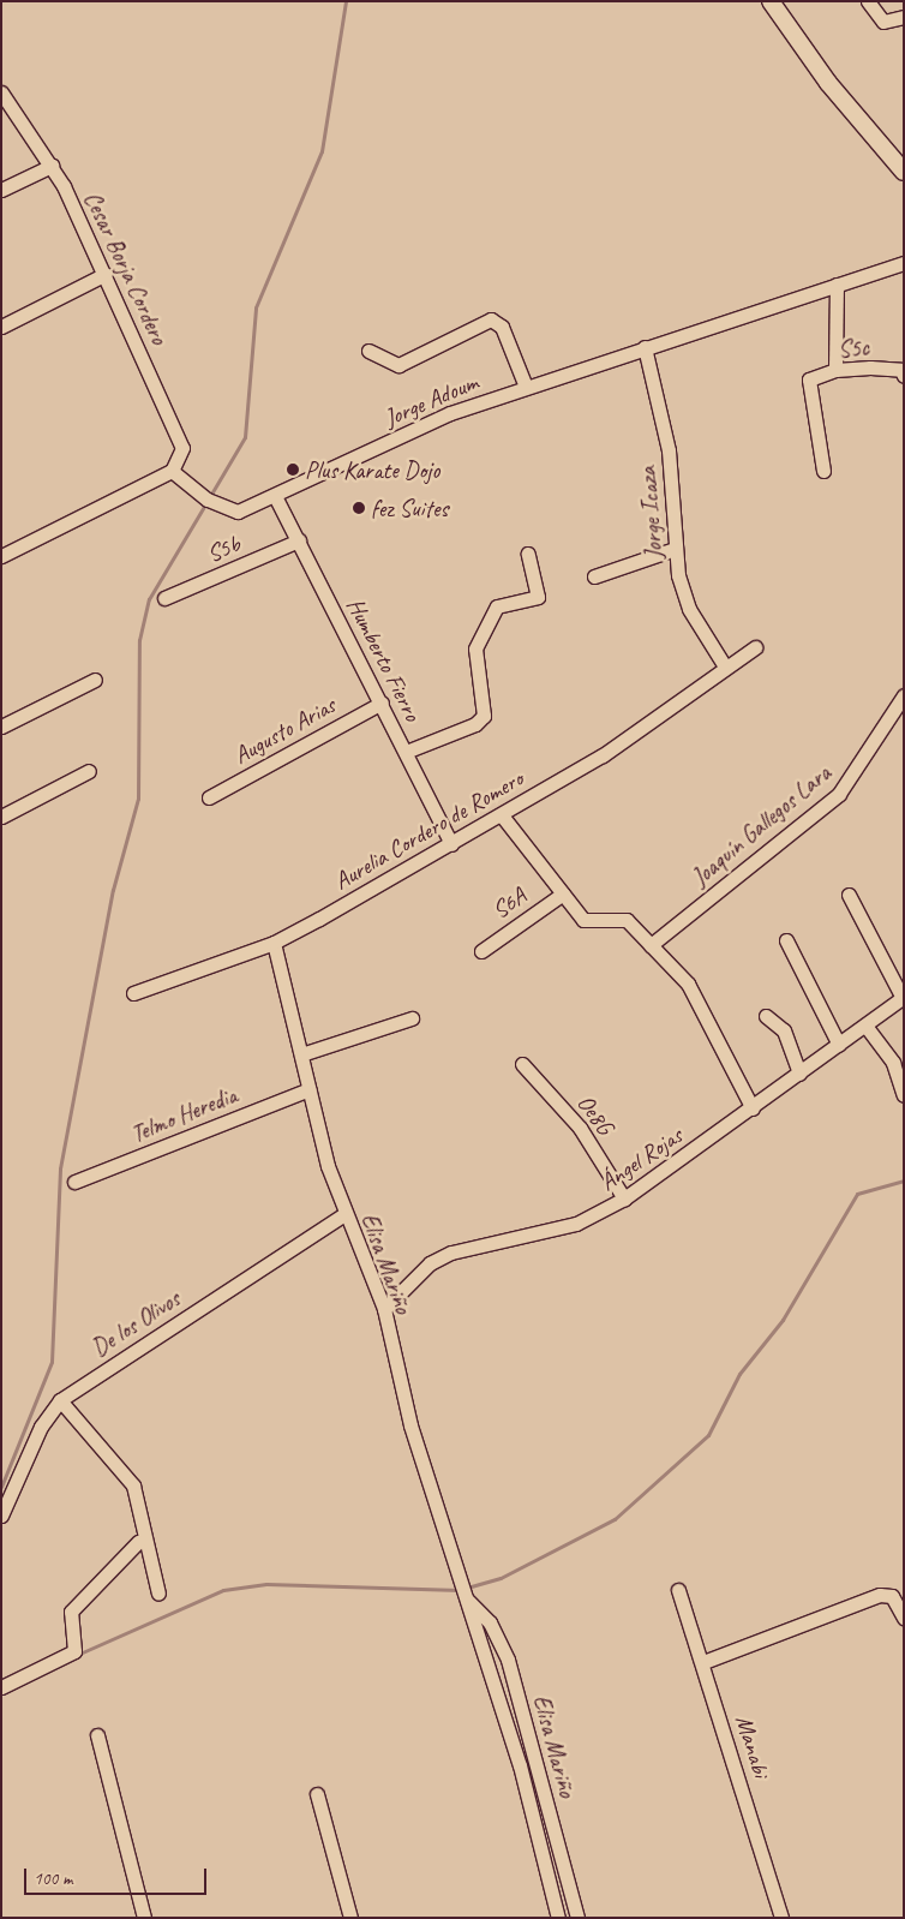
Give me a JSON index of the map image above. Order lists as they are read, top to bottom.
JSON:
{
  "streets": {
    "street": [
      "Cesar Borja Cordero",
      "S5c",
      "Jorge Adoum",
      "Jorge Icaza",
      "S5b",
      "Humberto Fierro",
      "Augusto Arias",
      "Joaquín Gallegos Lara",
      "Aurelia Cordero de Romero",
      "S6A",
      "Telmo Heredia",
      "Oe8G",
      "Ángel Rojas",
      "Elisa Mariño",
      "De los Olivos",
      "Manabi"
    ]
  },
  "crossings": [
    ["Cesar Borja Cordero", "Jorge Adoum"],
    ["Jorge Adoum", "Jorge Icaza"],
    ["Jorge Adoum", "Humberto Fierro"],
    ["Jorge Icaza", "Aurelia Cordero de Romero"],
    ["S5b", "Humberto Fierro"],
    ["Humberto Fierro", "Augusto Arias"],
    ["Humberto Fierro", "Aurelia Cordero de Romero"],
    ["Aurelia Cordero de Romero", "Elisa Mariño"],
    ["Telmo Heredia", "Elisa Mariño"],
    ["Oe8G", "Ángel Rojas"],
    ["Ángel Rojas", "Elisa Mariño"],
    ["Elisa Mariño", "De los Olivos"]
  ],
  "places": ["Plus Karate Dojo", "fez Suites"],
  "scale_bar": "100 m"
}
